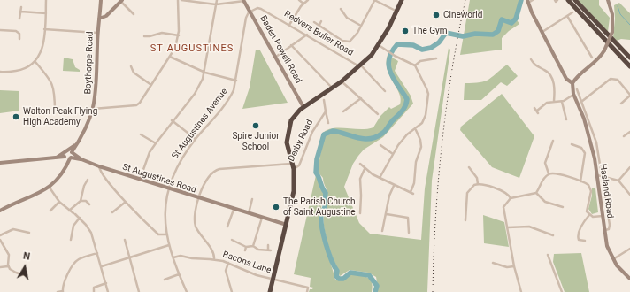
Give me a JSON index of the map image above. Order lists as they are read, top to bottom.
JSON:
{
  "streets": {
    "highway": ["Derby Road"],
    "street": [
      "Redvers Buller Road",
      "Baden Powell Road",
      "Boythorpe Road",
      "St Augustines Avenue",
      "St Augustines Road",
      "Hasland Road",
      "Bacons Lane"
    ]
  },
  "crossings": [
    ["Redvers Buller Road", "Baden Powell Road"],
    ["Redvers Buller Road", "St Augustines Avenue"],
    ["Baden Powell Road", "St Augustines Avenue"],
    ["Boythorpe Road", "St Augustines Road"],
    ["St Augustines Avenue", "St Augustines Road"],
    ["St Augustines Avenue", "Bacons Lane"],
    ["Derby Road", "St Augustines Road"],
    ["Derby Road", "Bacons Lane"]
  ],
  "districts": ["ST AUGUSTINES"],
  "places": [
    "Cineworld",
    "The Gym",
    "Walton Peak Flying High Academy",
    "Spire Junior School",
    "The Parish Church of Saint Augustine"
  ],
  "north": "top"
}
